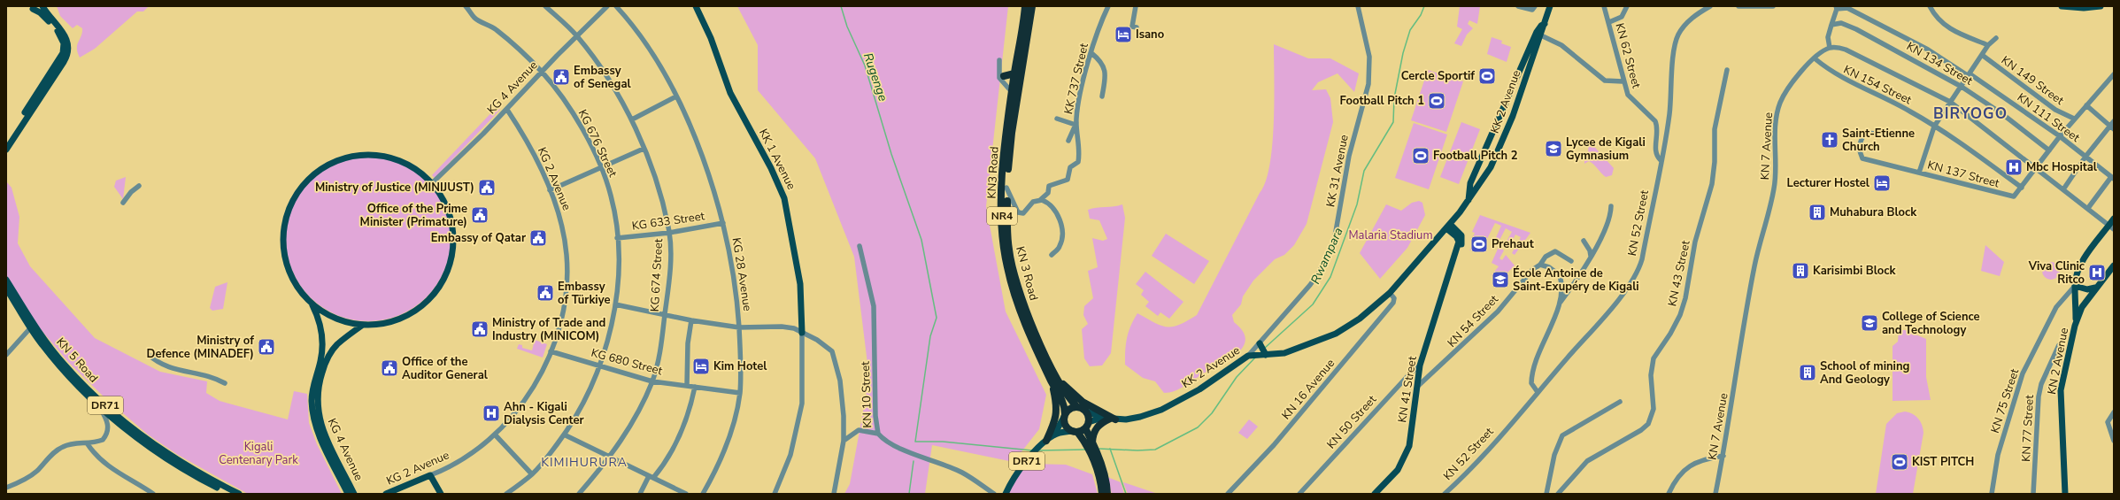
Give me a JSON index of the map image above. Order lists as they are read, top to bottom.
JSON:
{
  "streets": {
    "highway": ["KN3 Road", "NR4", "KN 3 Road"],
    "main road": [
      "KG 4 Avenue",
      "KK 2 Avenue",
      "KK 1 Avenue",
      "KG 2 Avenue",
      "KN 5 Road",
      "KN 2 Avenue",
      "KN 41 Street",
      "DR71"
    ],
    "street": [
      "KN 62 Street",
      "KN 134 Street",
      "KK 737 Street",
      "KN 149 Street",
      "KN 154 Street",
      "KN 111 Street",
      "KG 676 Street",
      "KN 7 Avenue",
      "KK 31 Avenue",
      "KN 137 Street",
      "KG 633 Street",
      "KN 52 Street",
      "KN 43 Street",
      "KG 28 Avenue",
      "KG 674 Street",
      "KN 54 Street",
      "KG 680 Street",
      "KN 16 Avenue",
      "KN 10 Street",
      "KN 75 Street",
      "KN 50 Street",
      "KN 77 Street"
    ]
  },
  "crossings": [
    ["KN 62 Street", "KN 52 Street"],
    ["KN 134 Street", "KN 137 Street"],
    ["KN 149 Street", "KN 137 Street"],
    ["KN 154 Street", "KN 7 Avenue"],
    ["KN 154 Street", "KN 137 Street"],
    ["KG 4 Avenue", "KG 676 Street"],
    ["KG 4 Avenue", "KG 2 Avenue"],
    ["KG 4 Avenue", "KG 674 Street"],
    ["KK 2 Avenue", "KK 31 Avenue"],
    ["KK 2 Avenue", "KN3 Road"],
    ["KK 2 Avenue", "NR4"],
    ["KK 2 Avenue", "KN 3 Road"],
    ["KK 2 Avenue", "KN 16 Avenue"],
    ["KK 2 Avenue", "KN 41 Street"],
    ["KK 2 Avenue", "DR71"],
    ["KN 111 Street", "KN 137 Street"],
    ["KG 676 Street", "KG 633 Street"],
    ["KG 676 Street", "KG 680 Street"],
    ["KK 1 Avenue", "KG 28 Avenue"],
    ["KN3 Road", "NR4"],
    ["KN3 Road", "KN 3 Road"],
    ["KN3 Road", "DR71"],
    ["KG 2 Avenue", "KG 680 Street"],
    ["NR4", "KN 3 Road"],
    ["NR4", "DR71"],
    ["KG 633 Street", "KG 28 Avenue"],
    ["KG 633 Street", "KG 674 Street"],
    ["KN 3 Road", "DR71"],
    ["KG 674 Street", "KG 680 Street"],
    ["KN 54 Street", "KN 41 Street"],
    ["KN 41 Street", "KN 50 Street"]
  ],
  "districts": ["BIRYOGO", "KIMIHURURA"],
  "water": ["Rugenge", "Rwampara"],
  "parks": ["Malaria Stadium", "Kigali Centenary Park"],
  "places": {
    "hotel": ["Isano", "Lecturer Hostel", "Kim Hotel"],
    "sports": [
      "Cercle Sportif",
      "Football Pitch 1",
      "Football Pitch 2",
      "Prehaut",
      "KIST PITCH"
    ],
    "public building": [
      "Embassy of Senegal",
      "Ministry of Justice (MINIJUST)",
      "Office of the Prime Minister (Primature)",
      "Embassy of Qatar",
      "Embassy of Türkiye",
      "Ministry of Trade and Industry (MINICOM)",
      "Ministry of Defence (MINADEF)",
      "Office of the Auditor General"
    ],
    "church": ["Saint-Etienne Church"],
    "school or university": ["Lycee de Kigali Gymnasium", "École Antoine de Saint-Exupéry de Kigali", "College of Science and Technology"],
    "hospital": ["Mbc Hospital", "Viva Clinic Ritco", "Ahn - Kigali Dialysis Center"],
    "building": ["Muhabura Block", "Karisimbi Block", "School of mining And Geology"]
  }
}
